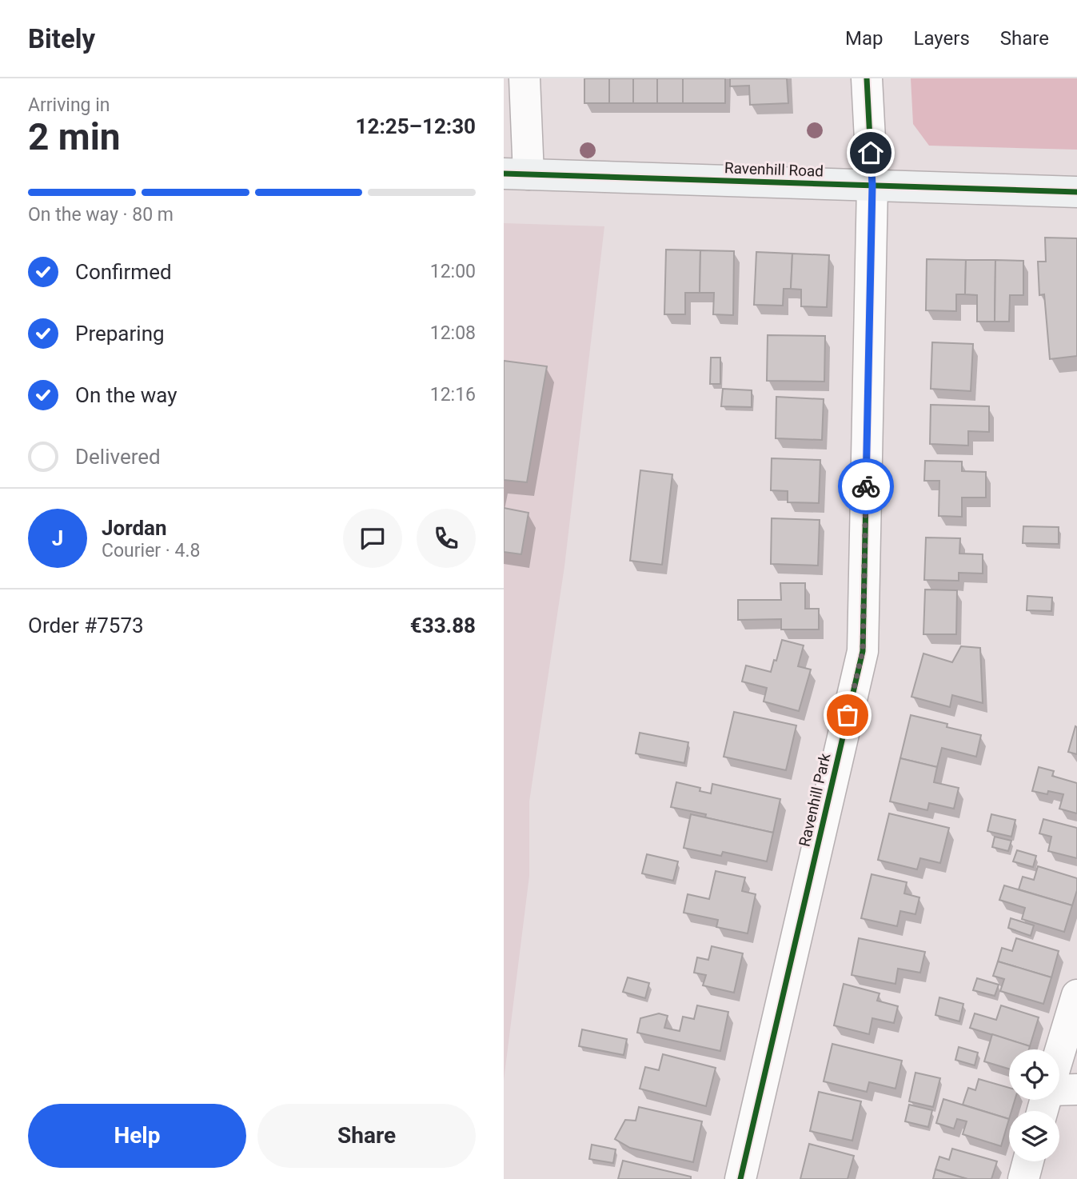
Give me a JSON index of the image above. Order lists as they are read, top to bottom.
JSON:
{
  "streets": {
    "main road": ["Ravenhill Road"],
    "street": ["Ravenhill Park"]
  },
  "crossings": [
    ["Ravenhill Road", "Ravenhill Park"]
  ],
  "page": {
    "header": "Bitely",
    "nav": ["Map", "Layers", "Share"],
    "heading": ["2 min", "Arriving in", "12:25–12:30"],
    "panel": [
      "Jordan",
      "Courier · 4.8",
      "Order #7573",
      "€33.88"
    ],
    "bar": "On the way · 80 m",
    "list": [
      ["Confirmed", "12:00"],
      ["Preparing", "12:08"],
      ["On the way", "12:16"],
      "Delivered"
    ],
    "round": "J",
    "buttons": ["Help", "Share"]
  }
}
